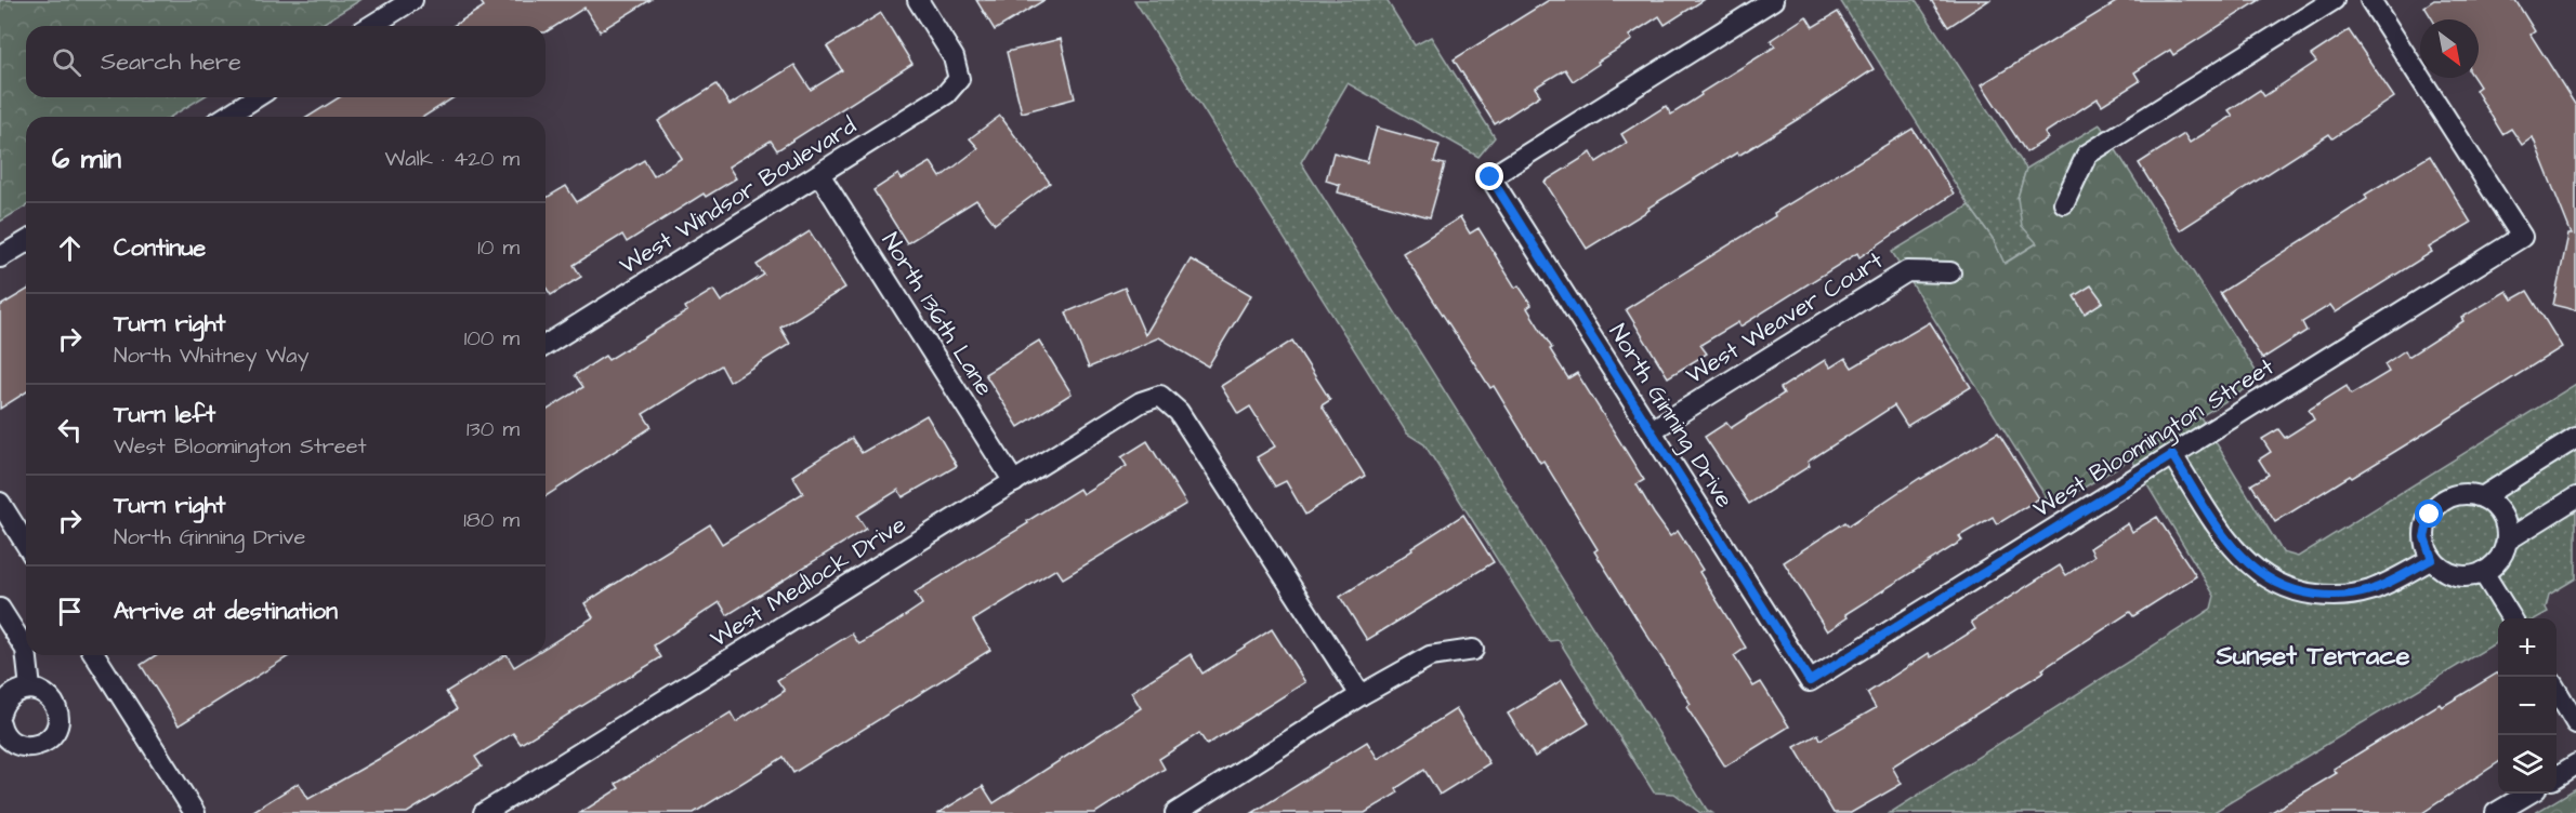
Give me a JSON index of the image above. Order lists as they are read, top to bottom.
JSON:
{
  "streets": {
    "street": [
      "West Windsor Boulevard",
      "North 136th Lane",
      "West Weaver Court",
      "North Ginning Drive",
      "West Bloomington Street",
      "West Medlock Drive"
    ]
  },
  "crossings": [
    ["West Windsor Boulevard", "North 136th Lane"],
    ["North 136th Lane", "West Medlock Drive"],
    ["West Weaver Court", "North Ginning Drive"],
    ["North Ginning Drive", "West Bloomington Street"]
  ],
  "districts": ["Sunset Terrace"],
  "north": "bottom right",
  "page": {
    "search": "Search here",
    "heading": ["6 min", "Walk · 420 m"],
    "list": [
      ["Continue", "10 m"],
      ["Turn right", "North Whitney Way", "100 m"],
      ["Turn left", "West Bloomington Street", "130 m"],
      ["Turn right", "North Ginning Drive", "180 m"],
      "Arrive at destination"
    ],
    "map_buttons": ["+", "−"]
  }
}
